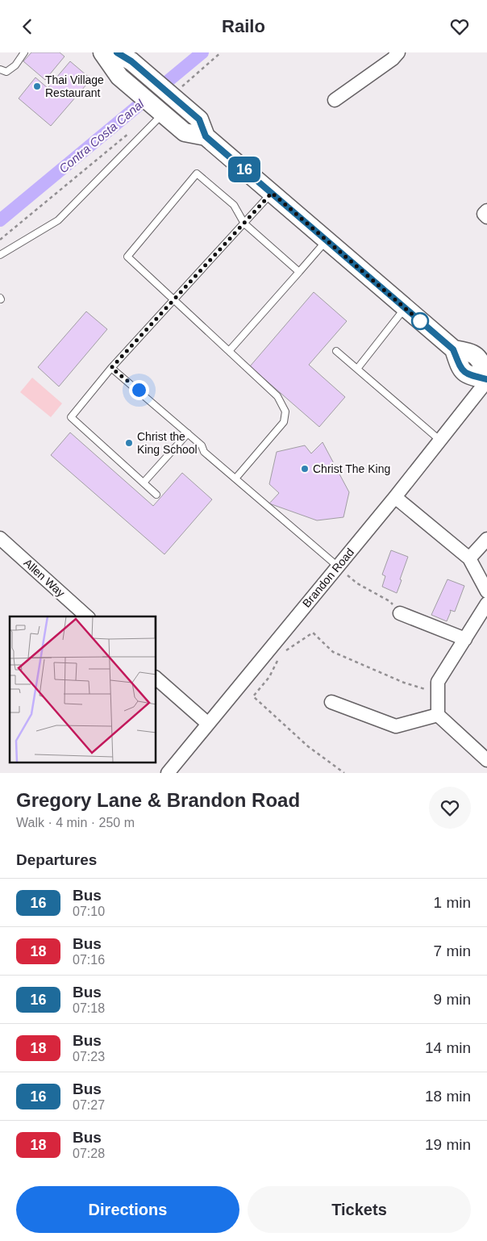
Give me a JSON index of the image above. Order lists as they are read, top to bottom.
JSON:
{
  "streets": {
    "street": ["Allen Way", "Brandon Road"]
  },
  "water": ["Contra Costa Canal"],
  "places": ["Thai Village Restaurant", "Christ the King School", "Christ The King"],
  "lines": ["bus line 16"],
  "page": {
    "header": "Railo",
    "on_map": "16",
    "heading": [
      ["Gregory Lane & Brandon Road", "Walk · 4 min · 250 m"],
      "Departures"
    ],
    "list": [
      {
        "mark": "16",
        "name": "Bus",
        "note": "07:10",
        "value": "1 min"
      },
      {
        "mark": "18",
        "name": "Bus",
        "note": "07:16",
        "value": "7 min"
      },
      {
        "mark": "16",
        "name": "Bus",
        "note": "07:18",
        "value": "9 min"
      },
      {
        "mark": "18",
        "name": "Bus",
        "note": "07:23",
        "value": "14 min"
      },
      {
        "mark": "16",
        "name": "Bus",
        "note": "07:27",
        "value": "18 min"
      },
      {
        "mark": "18",
        "name": "Bus",
        "note": "07:28",
        "value": "19 min"
      }
    ],
    "buttons": ["Directions", "Tickets"]
  }
}
